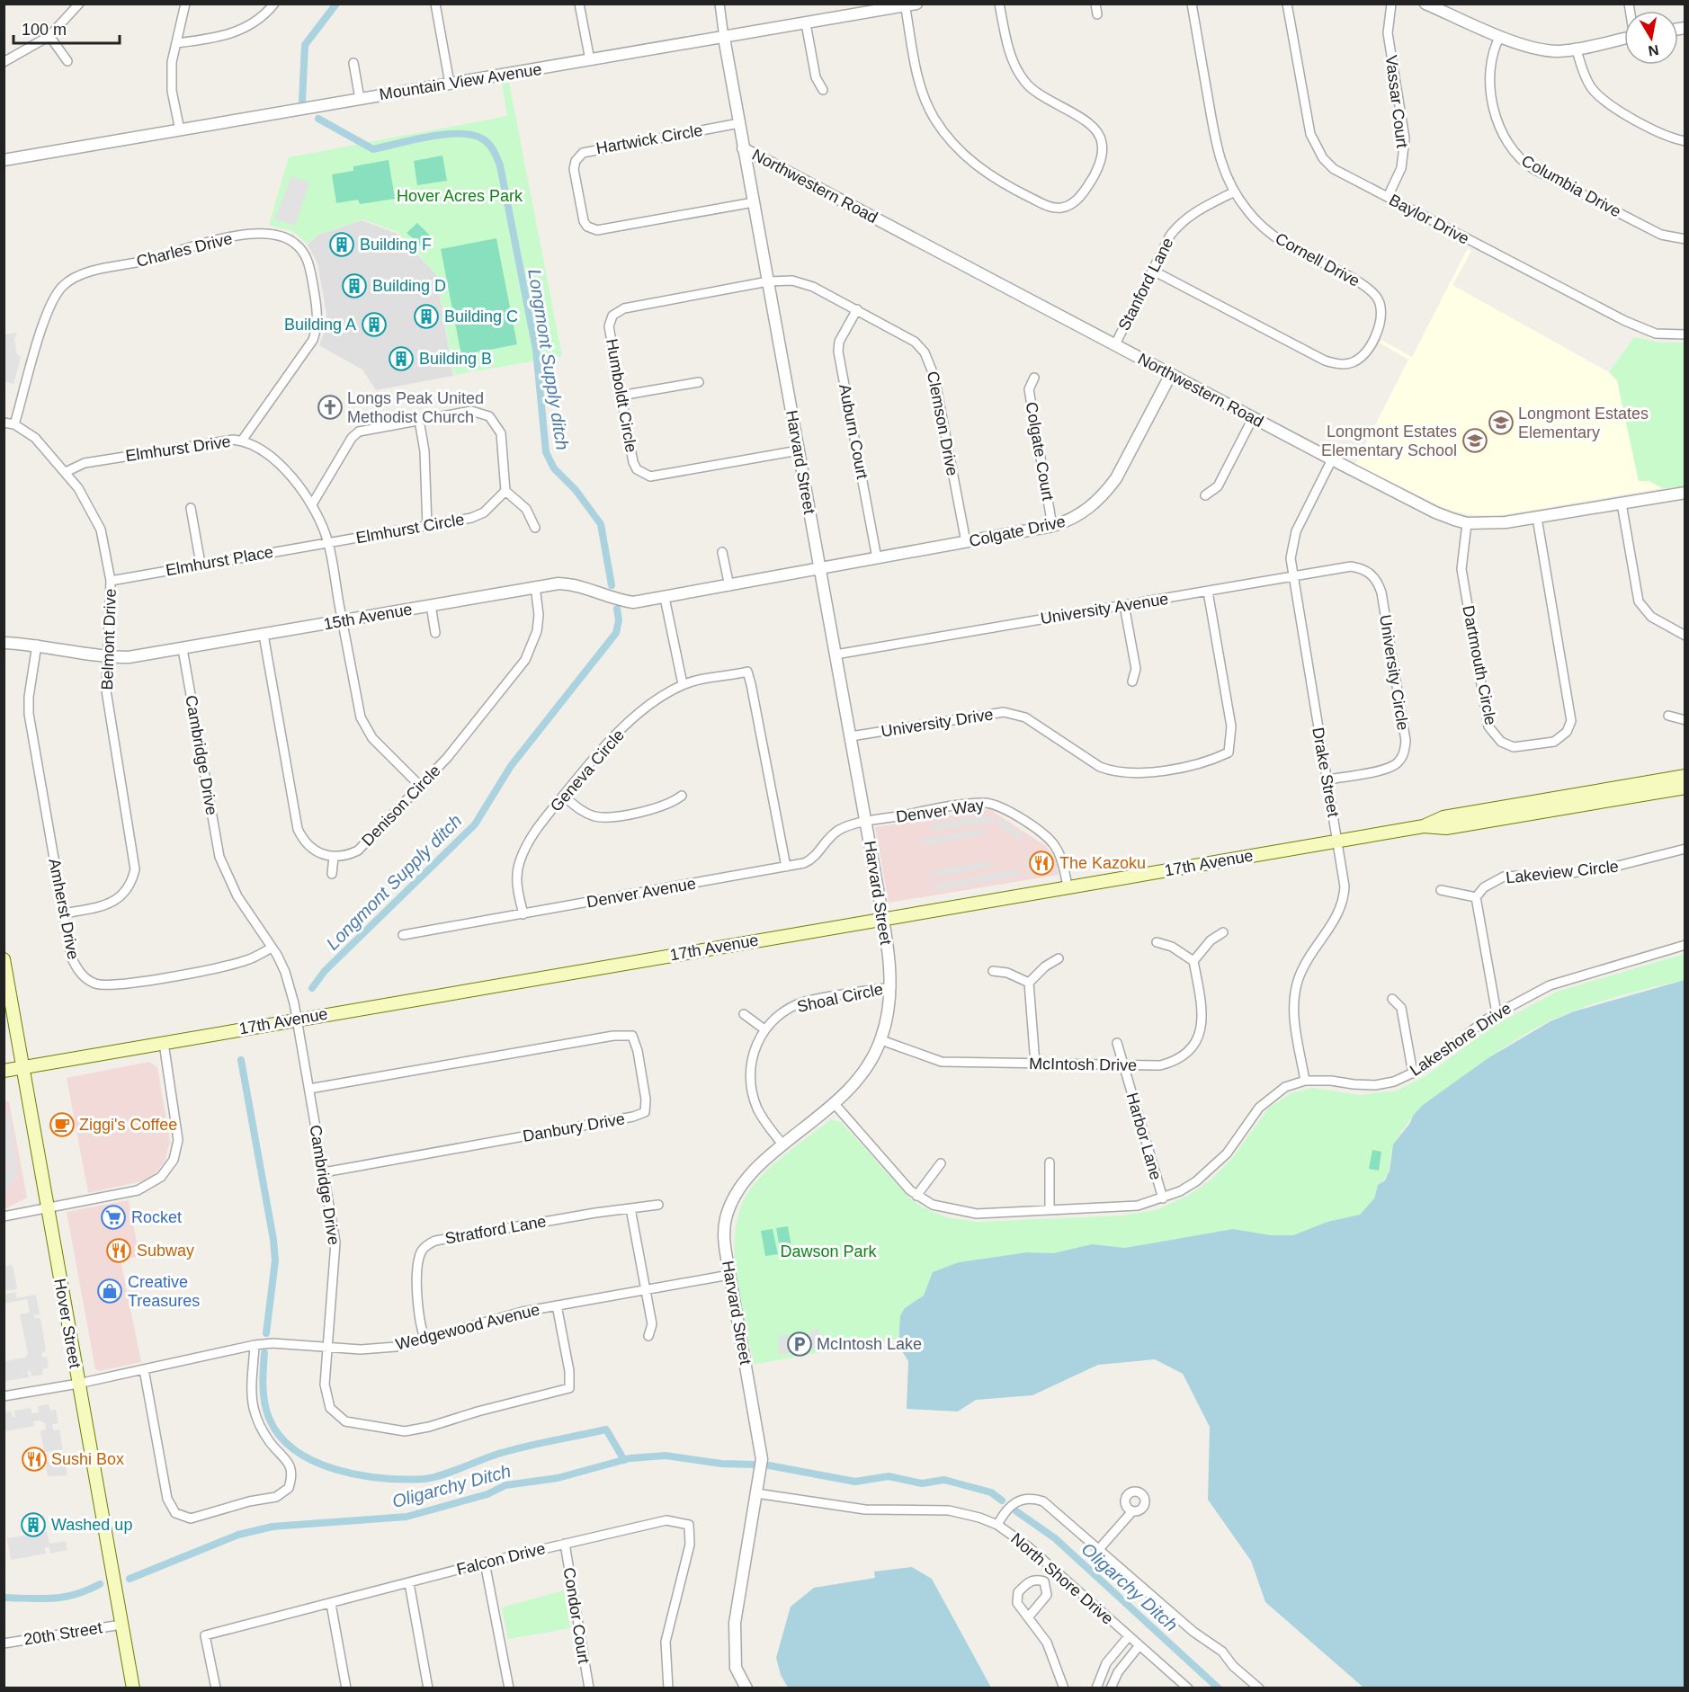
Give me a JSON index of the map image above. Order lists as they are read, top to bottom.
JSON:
{
  "streets": {
    "main road": ["17th Avenue", "Hover Street"],
    "street": [
      "Mountain View Avenue",
      "Vassar Court",
      "Hartwick Circle",
      "Northwestern Road",
      "Columbia Drive",
      "Baylor Drive",
      "Charles Drive",
      "Cornell Drive",
      "Stanford Lane",
      "Humboldt Circle",
      "Clemson Drive",
      "Auburn Court",
      "Elmhurst Drive",
      "Colgate Court",
      "Harvard Street",
      "Elmhurst Circle",
      "Colgate Drive",
      "Elmhurst Place",
      "University Avenue",
      "15th Avenue",
      "Belmont Drive",
      "Dartmouth Circle",
      "University Circle",
      "University Drive",
      "Cambridge Drive",
      "Geneva Circle",
      "Drake Street",
      "Denison Circle",
      "Denver Way",
      "Lakeview Circle",
      "Denver Avenue",
      "Amherst Drive",
      "Shoal Circle",
      "Lakeshore Drive",
      "McIntosh Drive",
      "Danbury Drive",
      "Harbor Lane",
      "Stratford Lane",
      "Wedgewood Avenue",
      "Falcon Drive",
      "North Shore Drive",
      "Condor Court",
      "20th Street"
    ]
  },
  "crossings": [
    ["Mountain View Avenue", "Harvard Street"],
    ["Vassar Court", "Baylor Drive"],
    ["Hartwick Circle", "Harvard Street"],
    ["Northwestern Road", "Stanford Lane"],
    ["Northwestern Road", "Harvard Street"],
    ["Northwestern Road", "Colgate Drive"],
    ["Northwestern Road", "Dartmouth Circle"],
    ["Northwestern Road", "Drake Street"],
    ["Charles Drive", "Elmhurst Drive"],
    ["Charles Drive", "Belmont Drive"],
    ["Cornell Drive", "Stanford Lane"],
    ["Humboldt Circle", "Clemson Drive"],
    ["Humboldt Circle", "Harvard Street"],
    ["Clemson Drive", "Auburn Court"],
    ["Clemson Drive", "Harvard Street"],
    ["Clemson Drive", "Colgate Drive"],
    ["Auburn Court", "Colgate Drive"],
    ["Elmhurst Drive", "Elmhurst Circle"],
    ["Elmhurst Drive", "Elmhurst Place"],
    ["Elmhurst Drive", "15th Avenue"],
    ["Elmhurst Drive", "Belmont Drive"],
    ["Elmhurst Drive", "Denison Circle"],
    ["Colgate Court", "Colgate Drive"],
    ["Harvard Street", "Colgate Drive"],
    ["Harvard Street", "University Avenue"],
    ["Harvard Street", "15th Avenue"],
    ["Harvard Street", "University Drive"],
    ["Harvard Street", "Denver Way"],
    ["Harvard Street", "17th Avenue"],
    ["Harvard Street", "Denver Avenue"],
    ["Harvard Street", "Shoal Circle"],
    ["Harvard Street", "Lakeshore Drive"],
    ["Harvard Street", "McIntosh Drive"],
    ["Harvard Street", "Wedgewood Avenue"],
    ["Harvard Street", "North Shore Drive"],
    ["Elmhurst Circle", "Elmhurst Place"],
    ["Colgate Drive", "15th Avenue"],
    ["Elmhurst Place", "Belmont Drive"],
    ["University Avenue", "University Circle"],
    ["University Avenue", "University Drive"],
    ["University Avenue", "Drake Street"],
    ["15th Avenue", "Belmont Drive"],
    ["15th Avenue", "Cambridge Drive"],
    ["15th Avenue", "Denison Circle"],
    ["15th Avenue", "Amherst Drive"],
    ["Belmont Drive", "Amherst Drive"],
    ["University Circle", "Drake Street"],
    ["Cambridge Drive", "17th Avenue"],
    ["Cambridge Drive", "Amherst Drive"],
    ["Cambridge Drive", "Danbury Drive"],
    ["Cambridge Drive", "Wedgewood Avenue"],
    ["Geneva Circle", "Denver Avenue"],
    ["Drake Street", "17th Avenue"],
    ["Drake Street", "Lakeshore Drive"],
    ["Denver Way", "17th Avenue"],
    ["Denver Way", "Denver Avenue"],
    ["17th Avenue", "Hover Street"],
    ["Lakeshore Drive", "Harbor Lane"],
    ["McIntosh Drive", "Harbor Lane"],
    ["Stratford Lane", "Wedgewood Avenue"],
    ["Hover Street", "Wedgewood Avenue"],
    ["Hover Street", "20th Street"],
    ["Falcon Drive", "Condor Court"]
  ],
  "water": ["Longmont Supply ditch", "Oligarchy Ditch"],
  "parks": ["Hover Acres Park", "Dawson Park"],
  "places": {
    "building": [
      "Building F",
      "Building D",
      "Building C",
      "Building A",
      "Building B",
      "Washed up"
    ],
    "church": ["Longs Peak United Methodist Church"],
    "school or university": ["Longmont Estates Elementary", "Longmont Estates Elementary School"],
    "restaurant": ["The Kazoku", "Subway", "Sushi Box"],
    "cafe": ["Ziggi's Coffee"],
    "supermarket": ["Rocket"],
    "shop": ["Creative Treasures"],
    "parking": ["McIntosh Lake"]
  },
  "scale_bar": "100 m",
  "north": "bottom"
}
